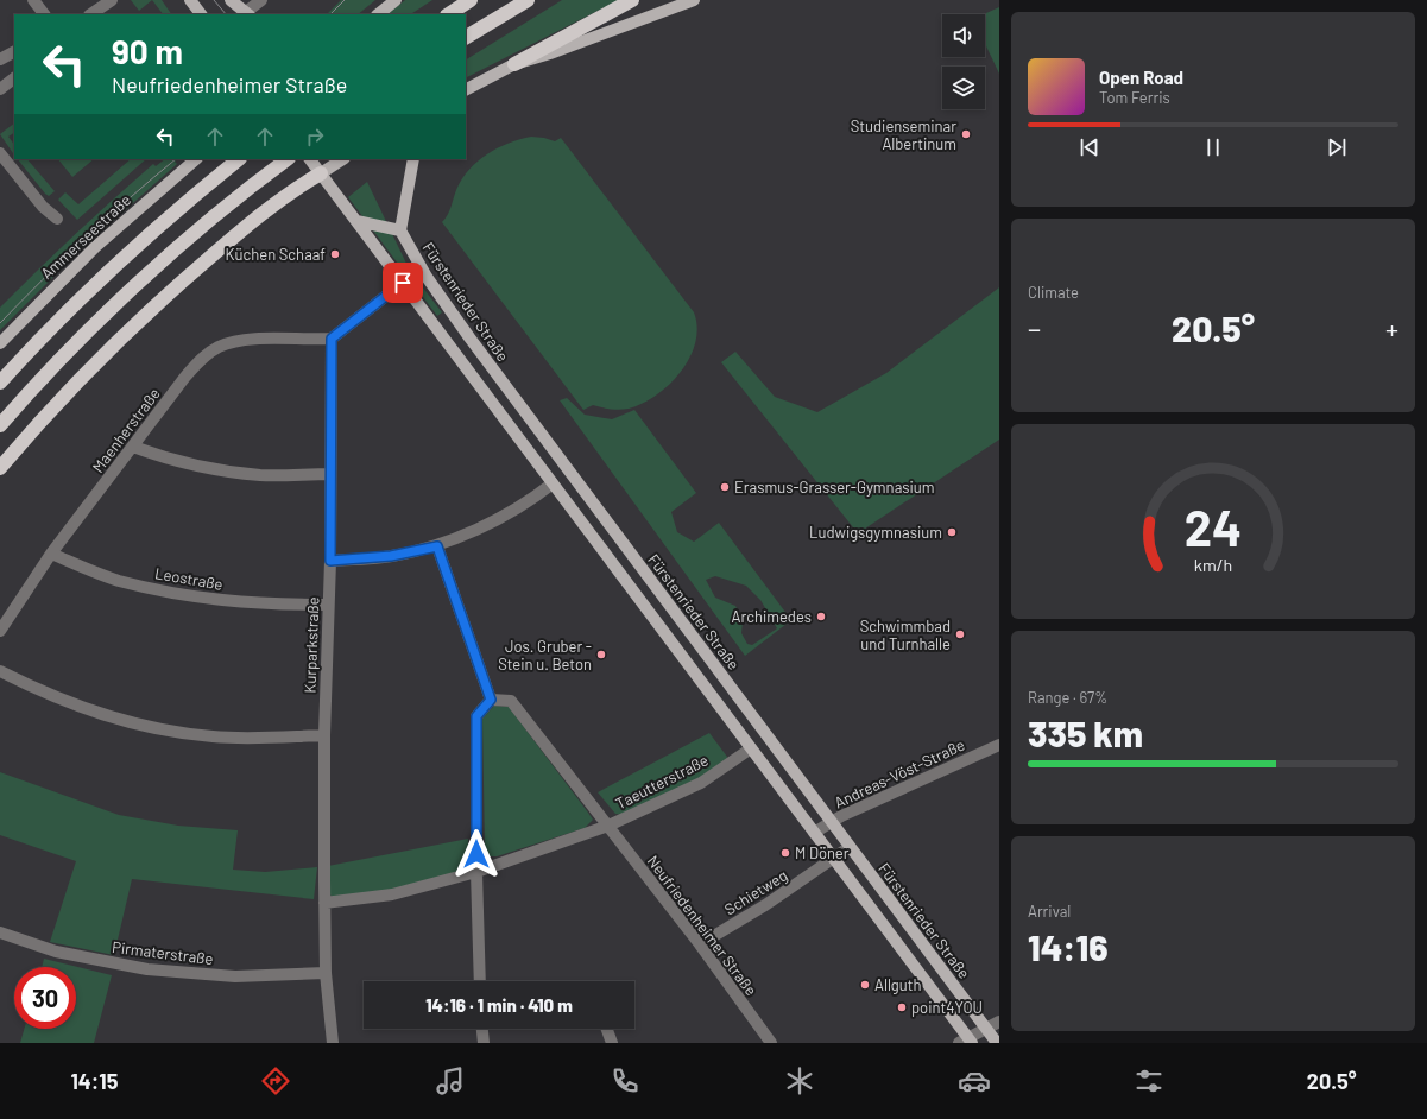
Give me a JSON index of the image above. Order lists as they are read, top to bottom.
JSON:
{
  "streets": {
    "main road": ["Ammerseestraße", "Fürstenrieder Straße"],
    "street": [
      "Maenherstraße",
      "Leostraße",
      "Kurparkstraße",
      "Andreas-Vöst-Straße",
      "Taeutterstraße",
      "Schietweg",
      "Neufriedenheimer Straße",
      "Pirmaterstraße"
    ]
  },
  "crossings": [
    ["Fürstenrieder Straße", "Andreas-Vöst-Straße"],
    ["Fürstenrieder Straße", "Taeutterstraße"],
    ["Fürstenrieder Straße", "Schietweg"],
    ["Maenherstraße", "Leostraße"],
    ["Maenherstraße", "Kurparkstraße"],
    ["Leostraße", "Kurparkstraße"],
    ["Kurparkstraße", "Pirmaterstraße"],
    ["Taeutterstraße", "Neufriedenheimer Straße"],
    ["Schietweg", "Neufriedenheimer Straße"]
  ],
  "places": [
    "Studienseminar Albertinum",
    "Küchen Schaaf",
    "Erasmus-Grasser-Gymnasium",
    "Ludwigsgymnasium",
    "Archimedes",
    "Schwimmbad und Turnhalle",
    "Jos. Gruber - Stein u. Beton",
    "M Döner",
    "Allguth",
    "point4YOU"
  ],
  "page": {
    "turn": ["90 m", "Neufriedenheimer Straße"],
    "song": ["Open Road", "Tom Ferris"],
    "tile": [
      "Climate",
      ["Range · 67%", "335 km"],
      ["Arrival", "14:16"]
    ],
    "heat": ["−", "20.5°", "+"],
    "limit": "30",
    "trip": "14:16 · 1 min · 410 m",
    "tabs": ["14:15", "20.5°"],
    "gauge": ["24", "km/h"]
  }
}
